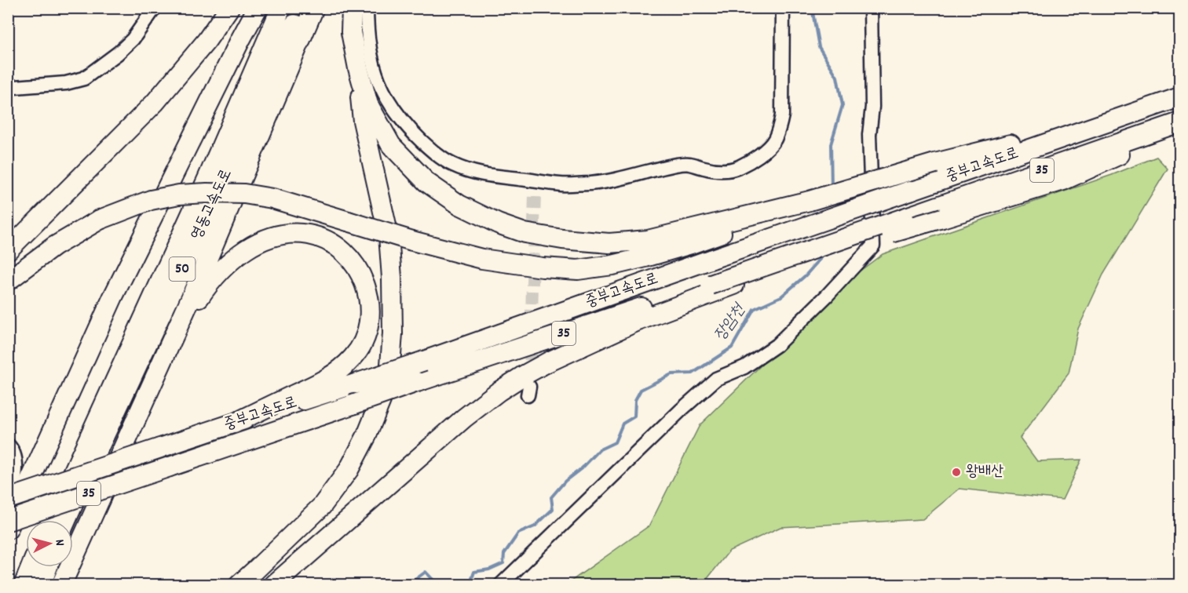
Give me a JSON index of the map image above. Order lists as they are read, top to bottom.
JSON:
{
  "streets": {
    "highway": [
      "중부고속도로",
      "35",
      "영동고속도로",
      "50"
    ]
  },
  "water": ["장암천"],
  "places": ["왕배산"],
  "north": "right"
}
